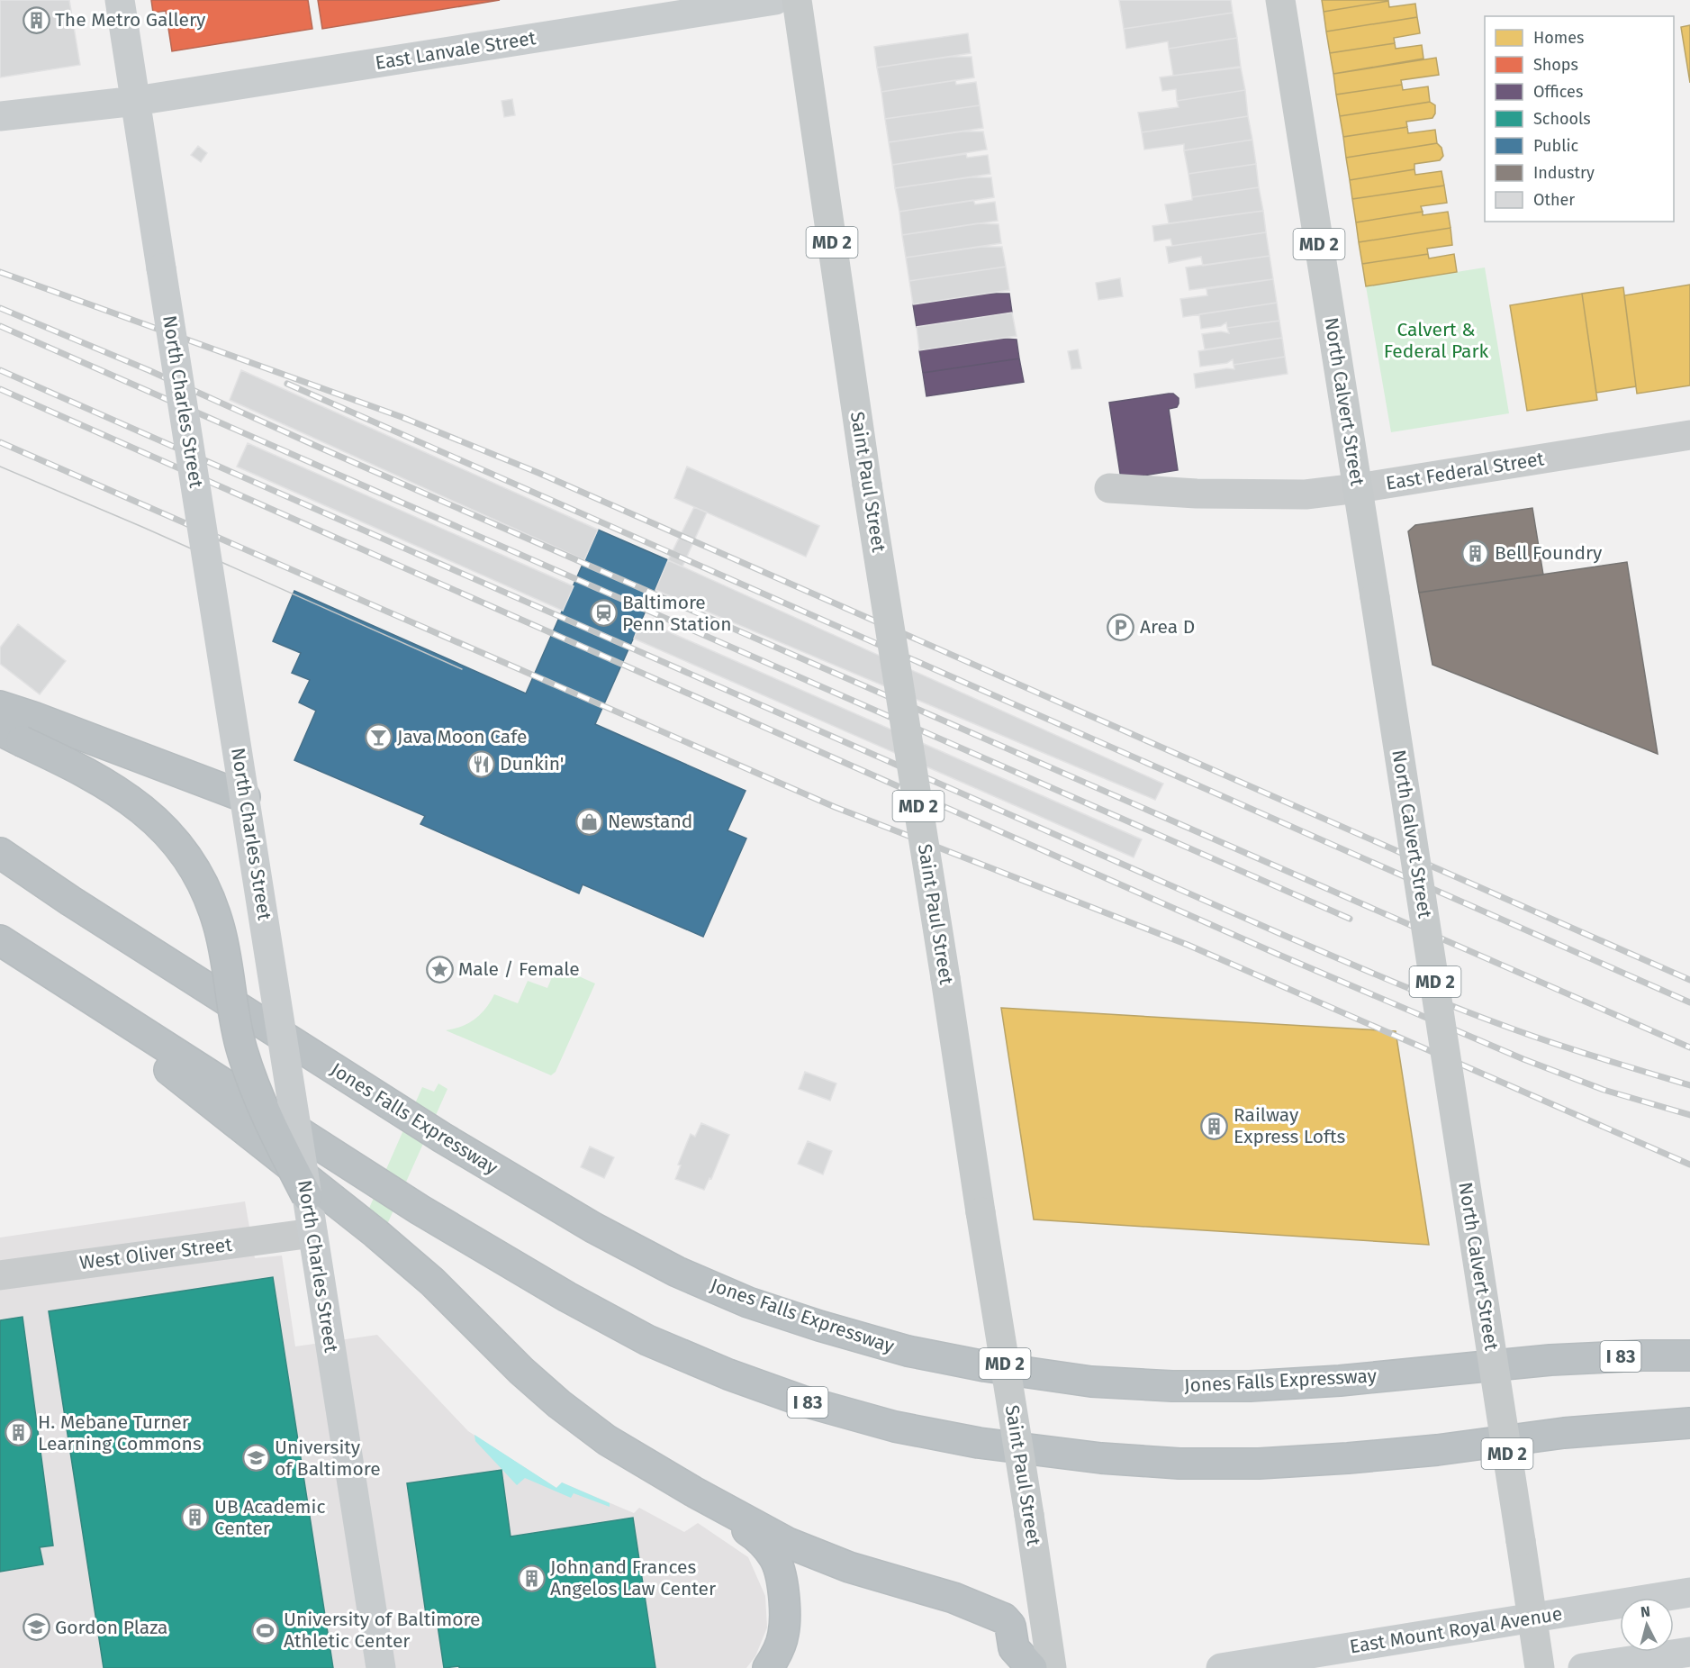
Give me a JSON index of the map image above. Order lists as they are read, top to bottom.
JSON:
{
  "streets": {
    "highway": ["Jones Falls Expressway", "I 83"],
    "main road": [
      "East Lanvale Street",
      "MD 2",
      "North Charles Street",
      "North Calvert Street",
      "Saint Paul Street",
      "East Mount Royal Avenue"
    ],
    "street": ["East Federal Street", "West Oliver Street"]
  },
  "crossings": [
    ["East Lanvale Street", "North Charles Street"],
    ["North Charles Street", "West Oliver Street"],
    ["North Calvert Street", "East Federal Street"],
    ["North Calvert Street", "East Mount Royal Avenue"]
  ],
  "parks": ["Calvert & Federal Park"],
  "places": {
    "building": [
      "The Metro Gallery",
      "Bell Foundry",
      "Railway Express Lofts",
      "H. Mebane Turner Learning Commons",
      "UB Academic Center",
      "John and Frances Angelos Law Center"
    ],
    "station": ["Baltimore Penn Station"],
    "parking": ["Area D"],
    "bar": ["Java Moon Cafe"],
    "restaurant": ["Dunkin'"],
    "shop": ["Newstand"],
    "place": ["Male / Female"],
    "school or university": ["University of Baltimore", "Gordon Plaza"],
    "sports": ["University of Baltimore Athletic Center"]
  },
  "legend": [
    "Homes",
    "Shops",
    "Offices",
    "Schools",
    "Public",
    "Industry",
    "Other"
  ],
  "north": "top"
}
